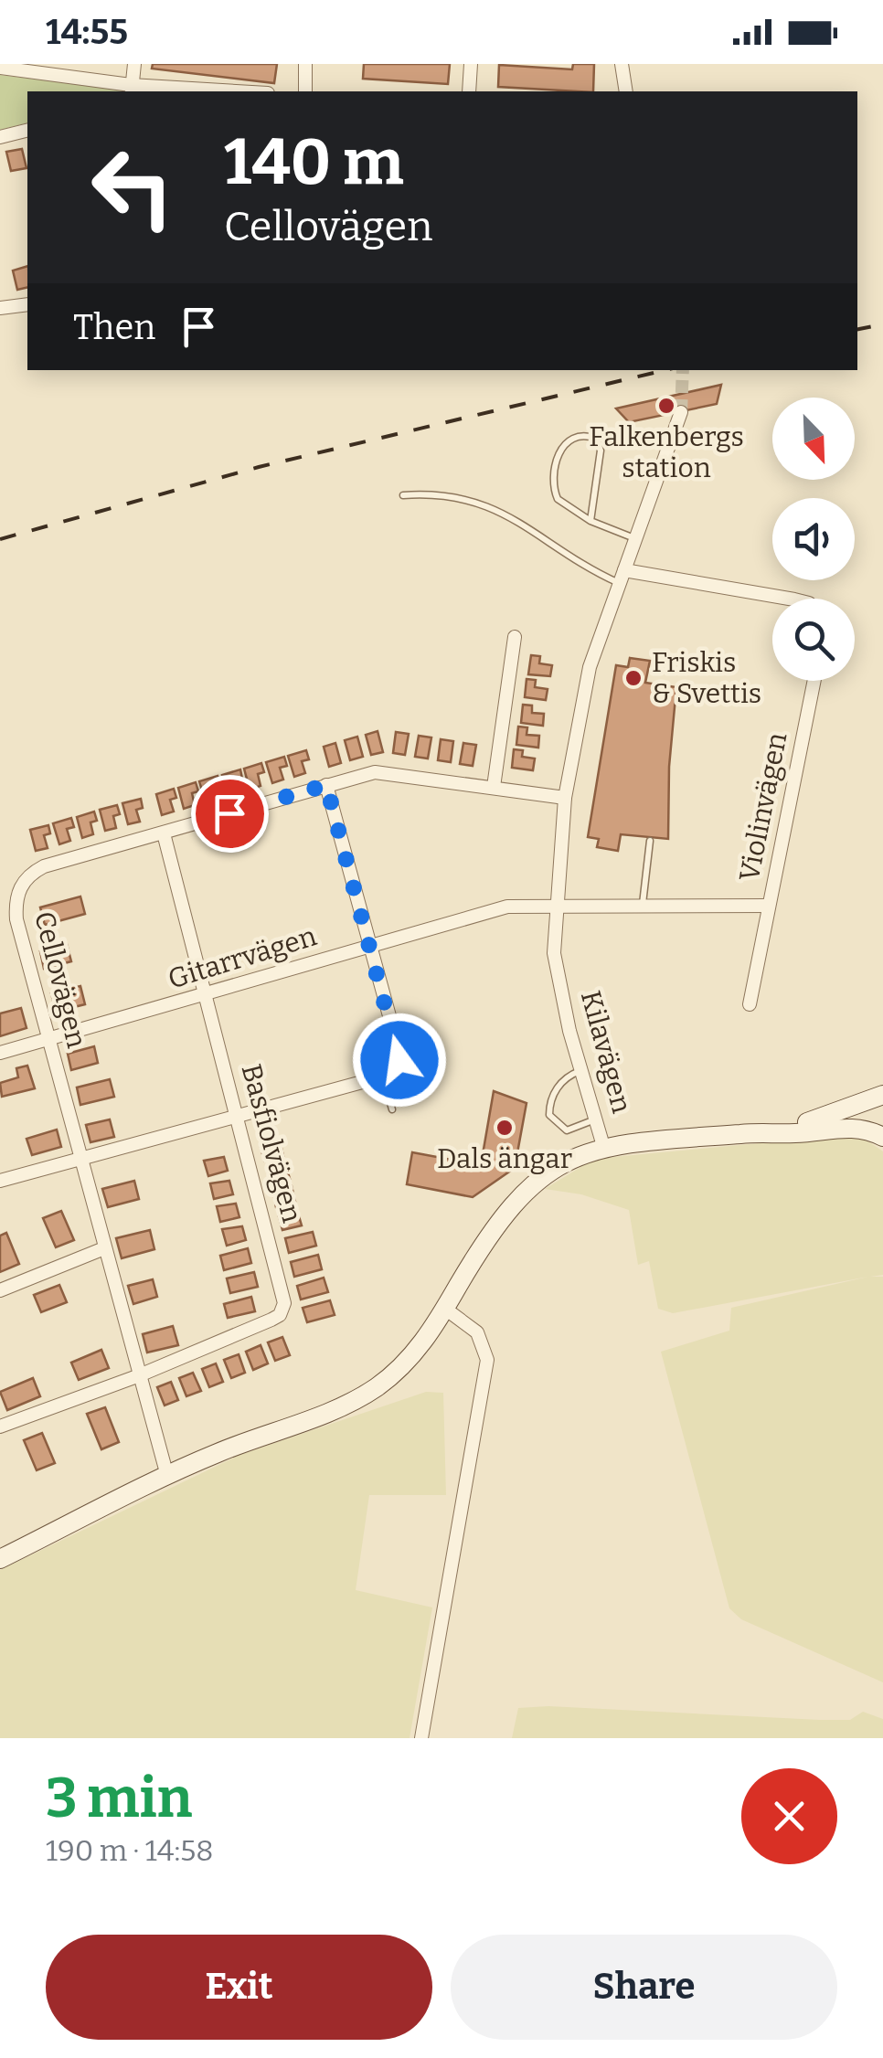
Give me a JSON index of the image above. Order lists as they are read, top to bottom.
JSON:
{
  "streets": {
    "street": [
      "Violinvägen",
      "Gitarrvägen",
      "Cellovägen",
      "Kilavägen",
      "Basfiolvägen"
    ]
  },
  "crossings": [
    ["Violinvägen", "Gitarrvägen"],
    ["Violinvägen", "Kilavägen"],
    ["Gitarrvägen", "Cellovägen"],
    ["Gitarrvägen", "Kilavägen"],
    ["Gitarrvägen", "Basfiolvägen"],
    ["Cellovägen", "Kilavägen"],
    ["Cellovägen", "Basfiolvägen"]
  ],
  "places": ["Falkenbergs station", "Friskis & Svettis", "Dals ängar"],
  "north": "bottom right",
  "page": {
    "status": "14:55",
    "turn": ["140 m", "Cellovägen"],
    "then": "Then",
    "heading": ["3 min", "190 m · 14:58"],
    "buttons": ["Exit", "Share"]
  }
}
